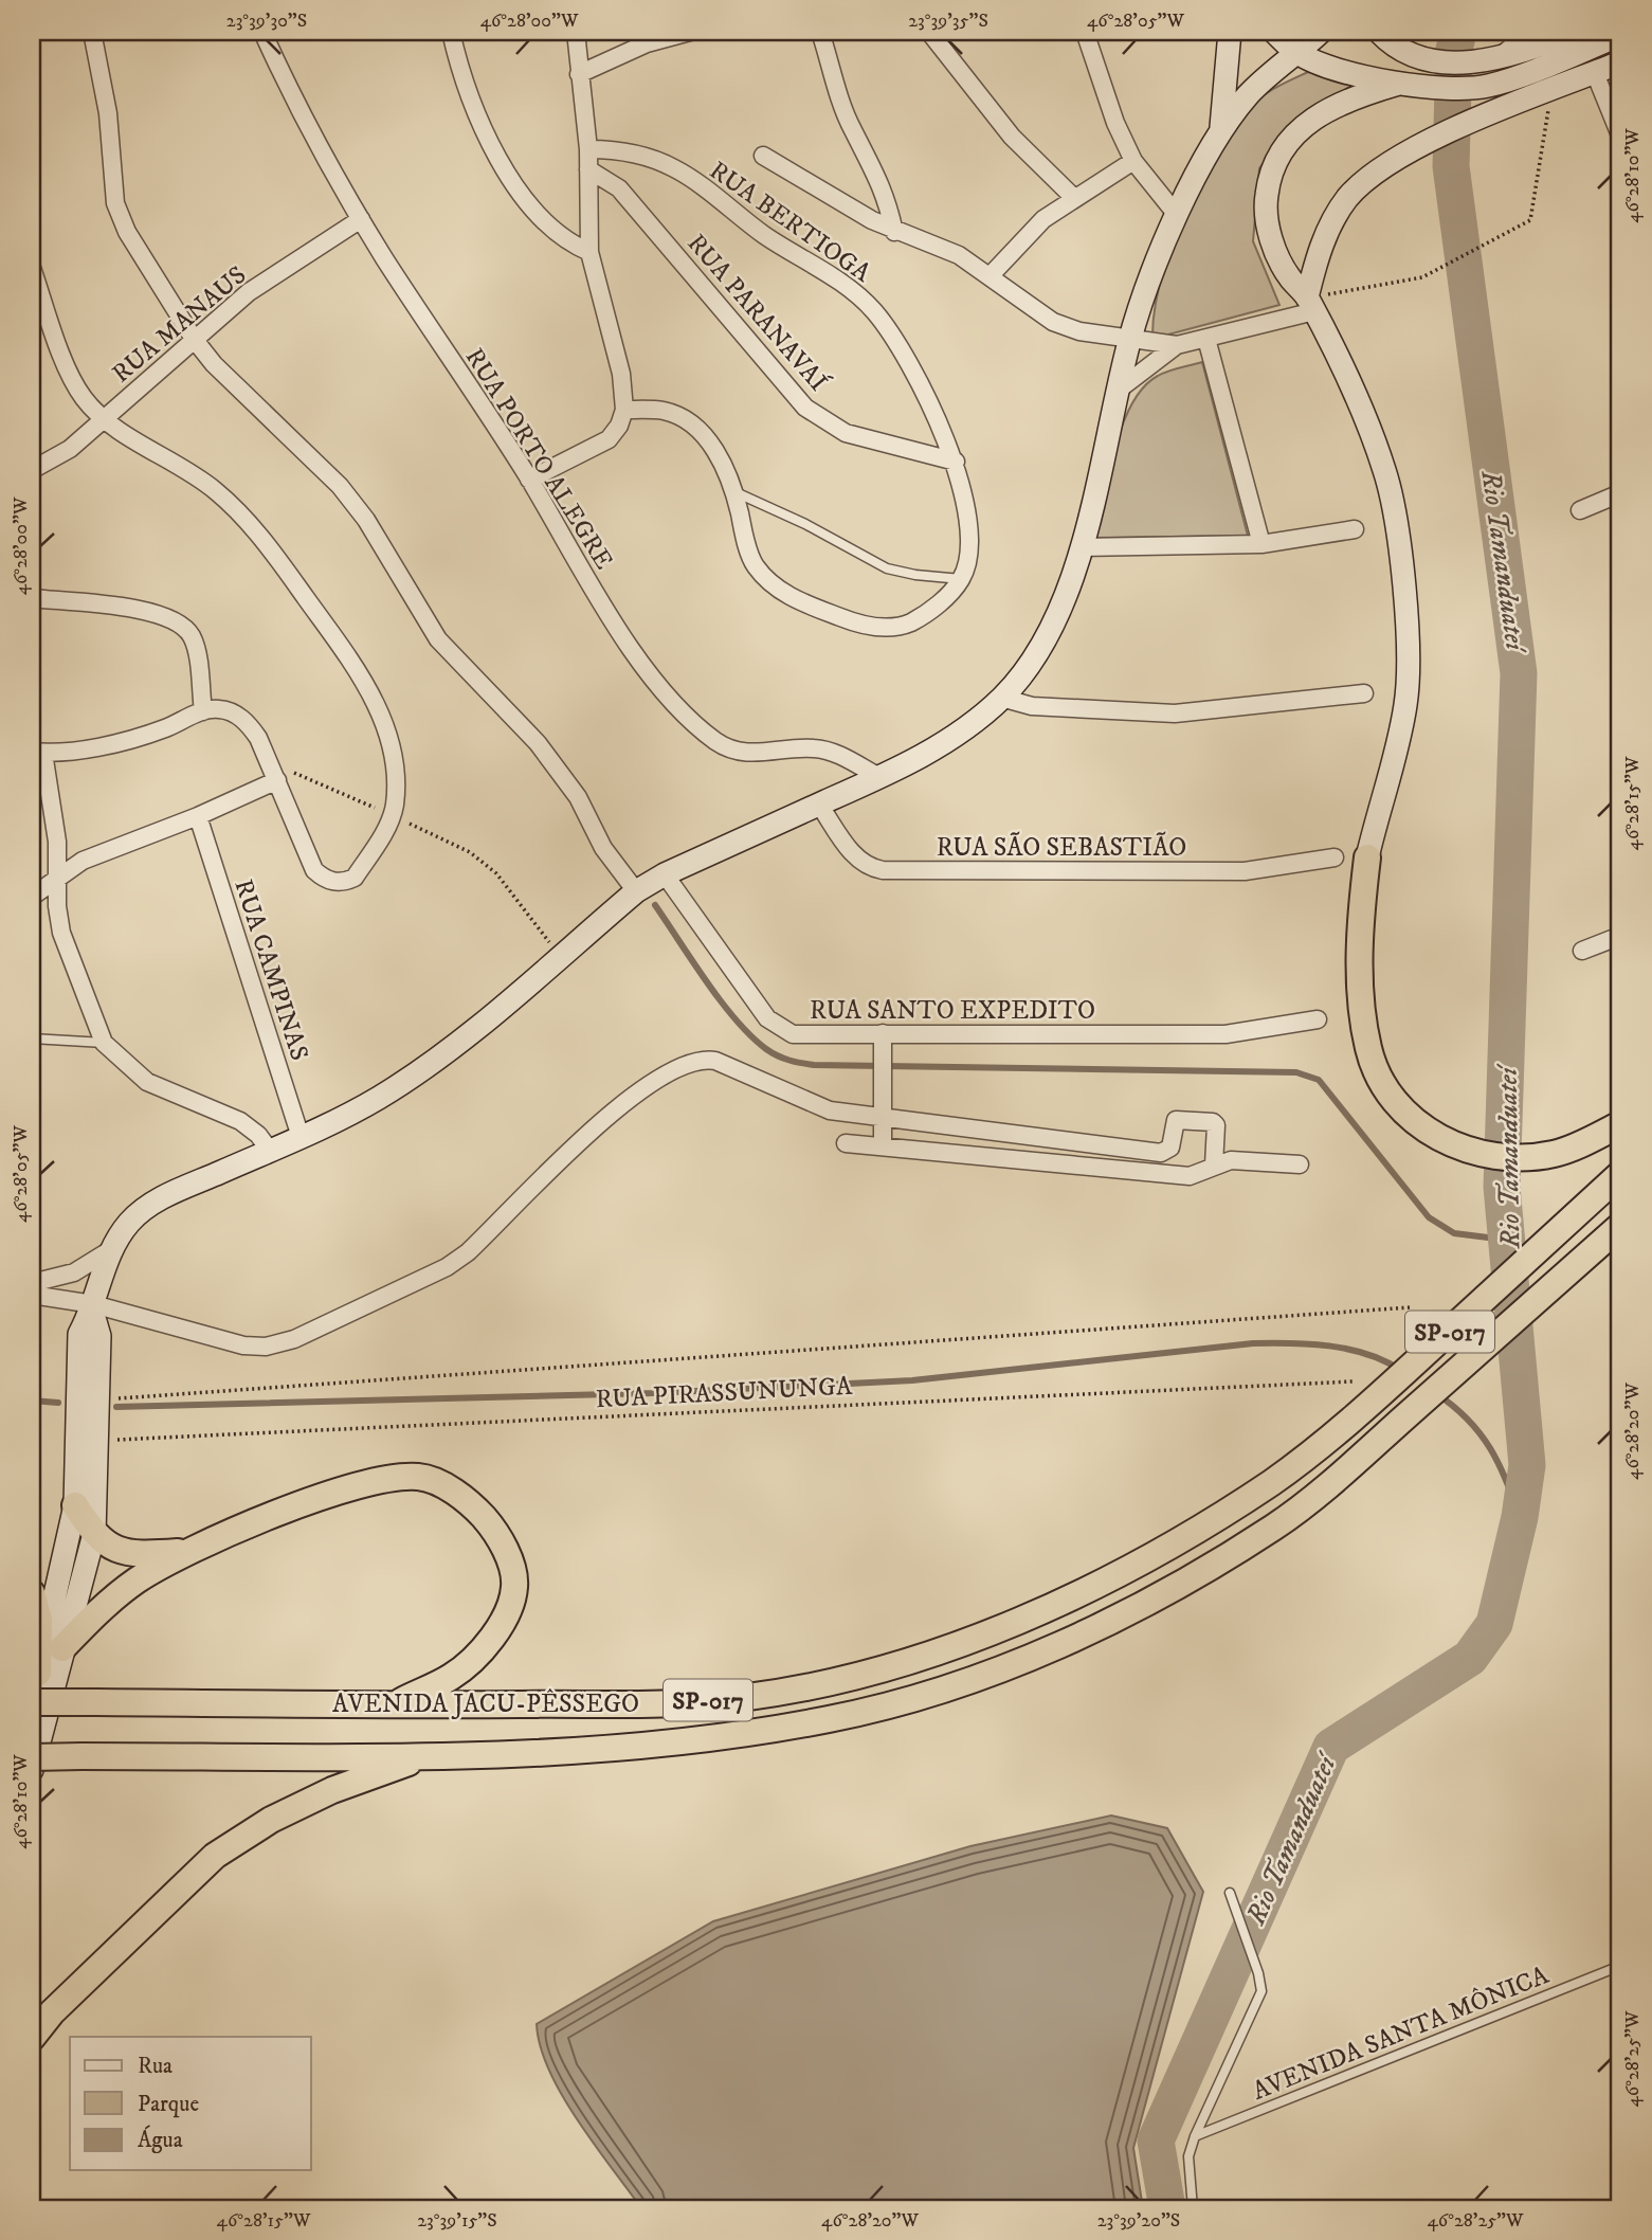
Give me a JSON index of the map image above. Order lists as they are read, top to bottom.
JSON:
{
  "streets": {
    "highway": ["SP-017", "AVENIDA JACU-PÊSSEGO"],
    "street": [
      "RUA BERTIOGA",
      "RUA PARANAVAÍ",
      "RUA MANAUS",
      "RUA PORTO ALEGRE",
      "RUA SÃO SEBASTIÃO",
      "RUA CAMPINAS",
      "RUA SANTO EXPEDITO"
    ],
    "lane": ["AVENIDA SANTA MÔNICA"],
    "path": ["RUA PIRASSUNUNGA"]
  },
  "crossings": [
    ["RUA BERTIOGA", "RUA PARANAVAÍ"],
    ["RUA MANAUS", "RUA PORTO ALEGRE"]
  ],
  "water": ["Rio Tamanduateí"],
  "legend": ["Rua", "Parque", "Água"],
  "coordinates": [
    "23°39'30\"S",
    "46°28'00\"W",
    "23°39'35\"S",
    "46°28'05\"W",
    "46°28'10\"W",
    "46°28'15\"W",
    "46°28'20\"W",
    "46°28'25\"W",
    "23°39'15\"S",
    "23°39'20\"S"
  ]
}
